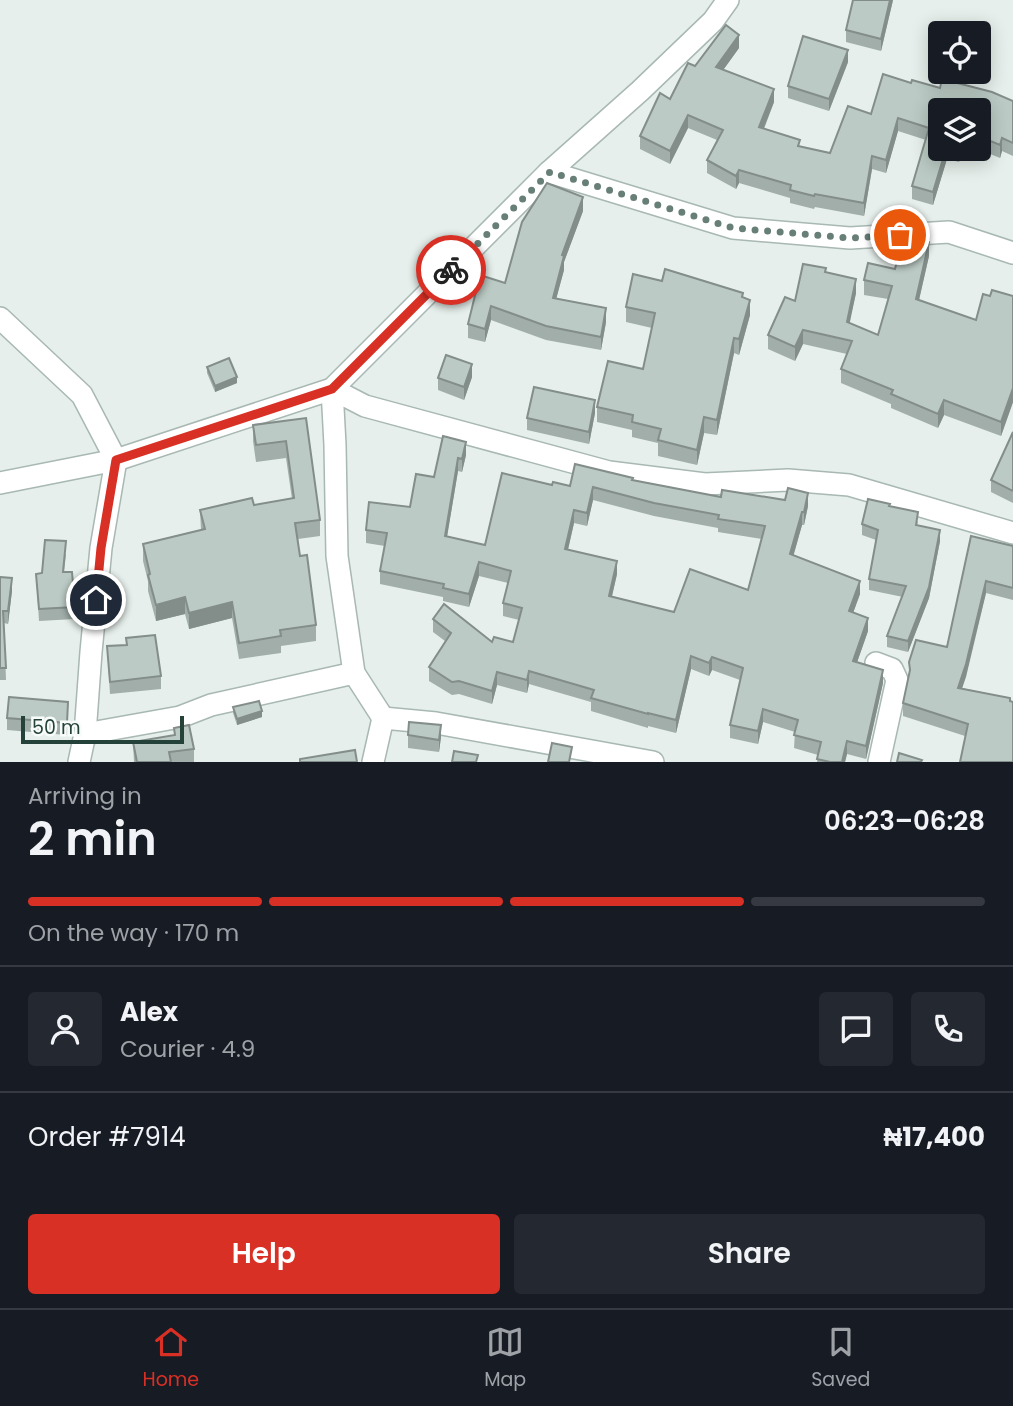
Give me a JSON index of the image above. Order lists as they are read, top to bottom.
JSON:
{
  "scale_bar": "50 m",
  "page": {
    "scale": "50 m",
    "heading": ["2 min", "Arriving in", "06:23–06:28"],
    "panel": [
      "Alex",
      "Courier · 4.9",
      "Order #7914",
      "₦17,400"
    ],
    "bar": "On the way · 170 m",
    "buttons": ["Help", "Share"],
    "tabs": ["Home", "Map", "Saved"]
  }
}
